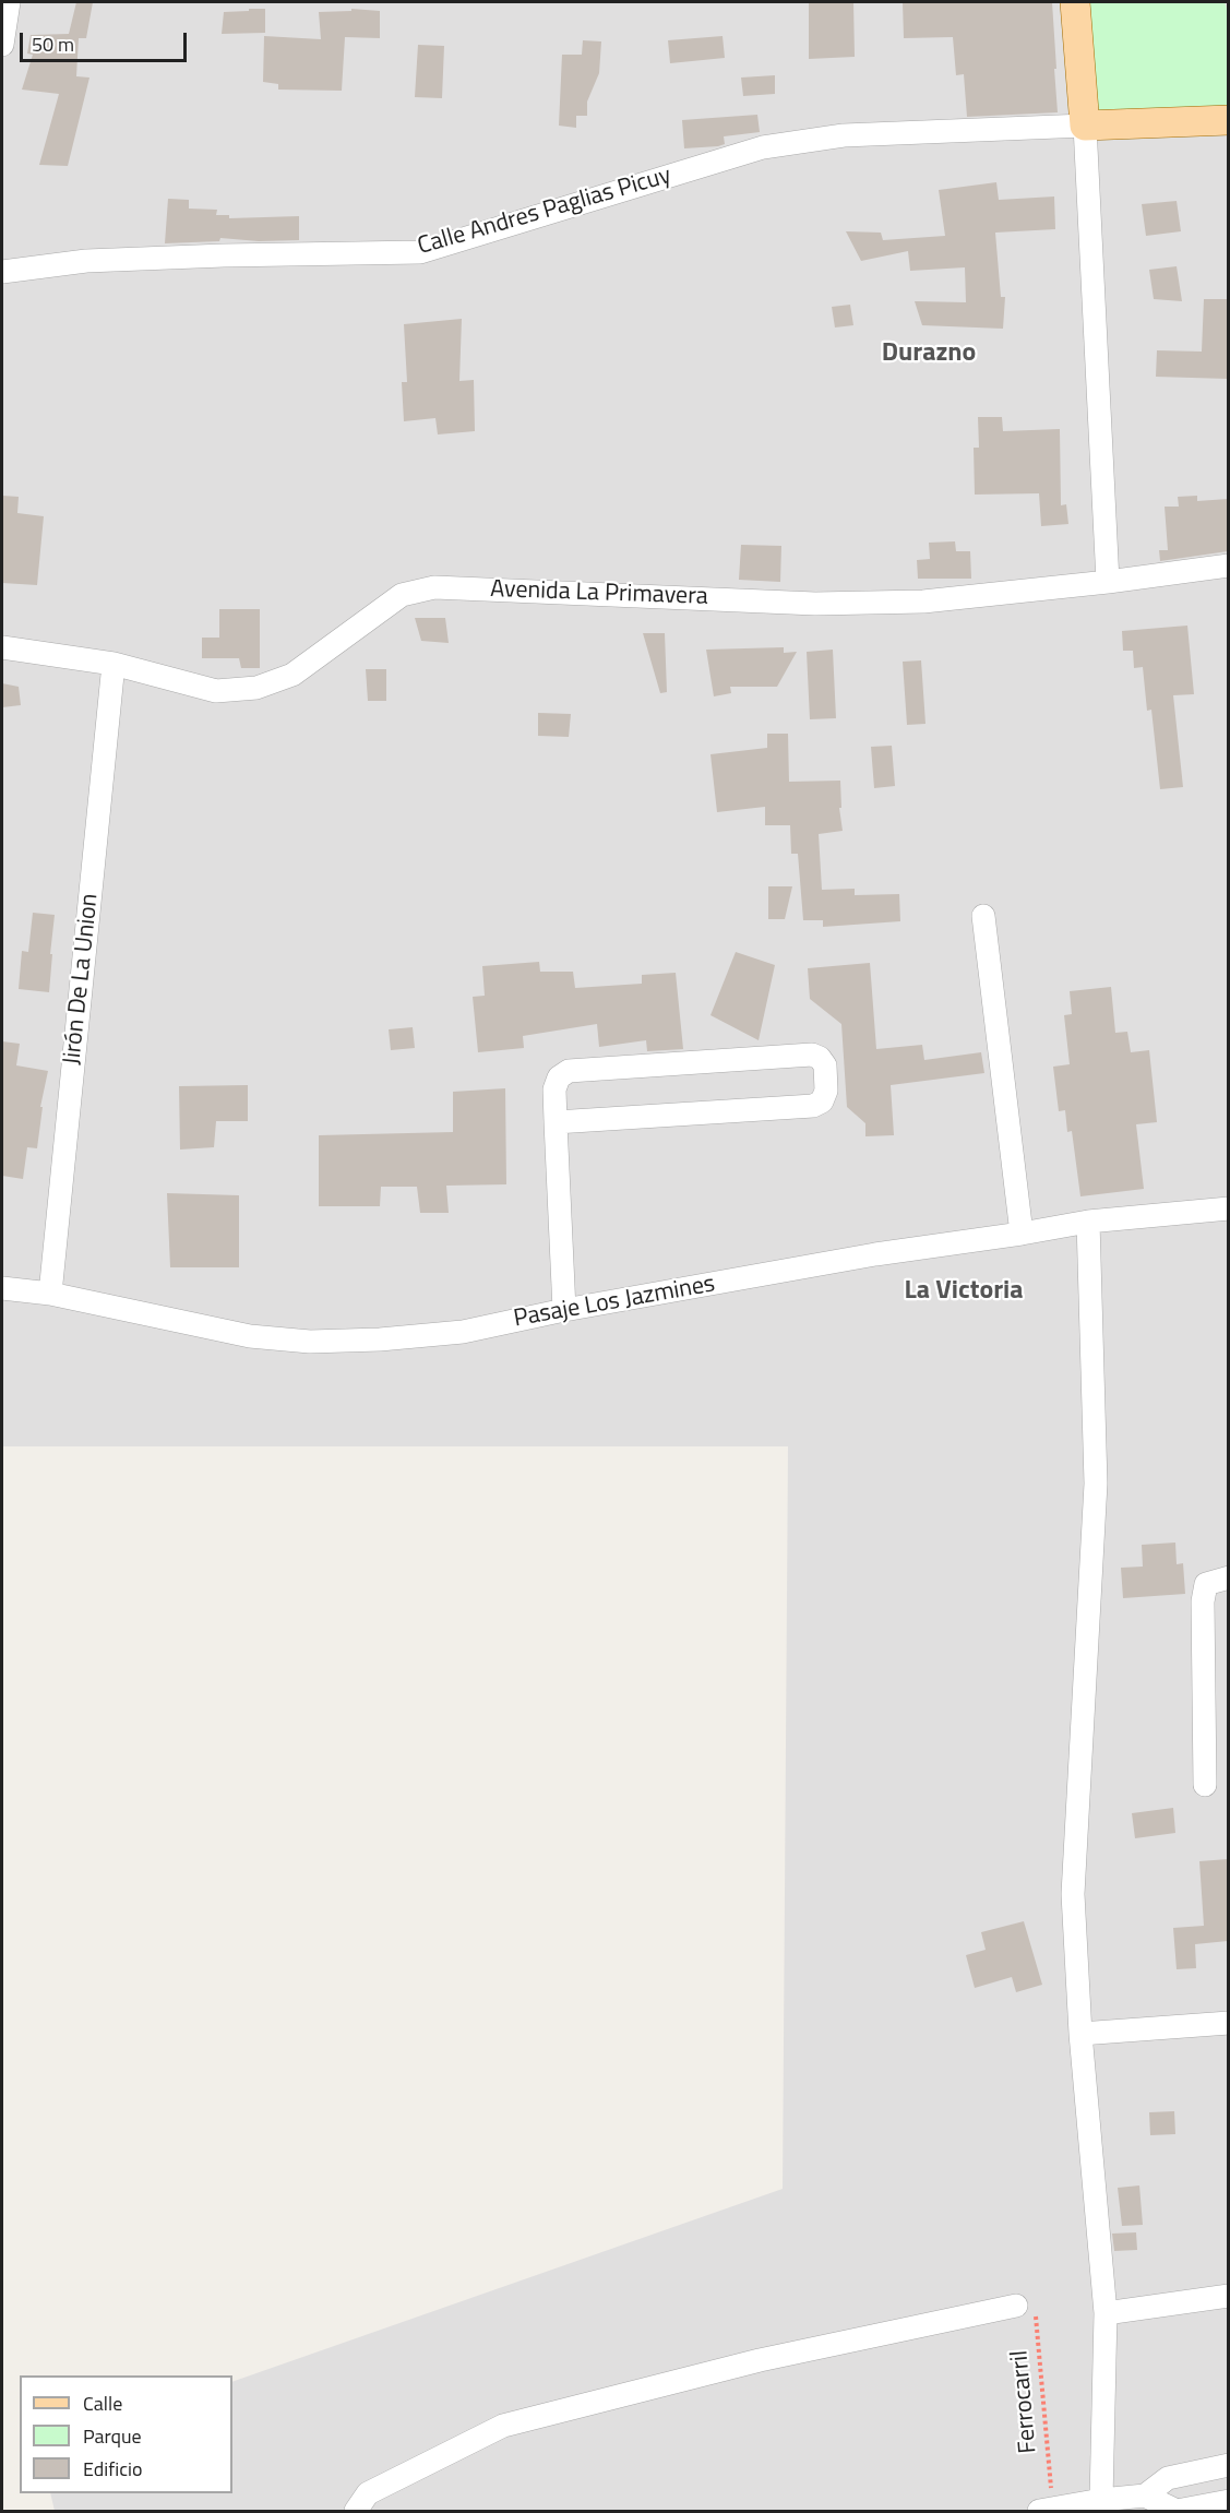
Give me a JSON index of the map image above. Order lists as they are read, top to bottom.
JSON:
{
  "streets": {
    "street": [
      "Calle Andres Paglias Picuy",
      "Avenida La Primavera",
      "Jirón De La Union",
      "Pasaje Los Jazmines"
    ],
    "path": ["Ferrocarril"]
  },
  "crossings": [
    ["Avenida La Primavera", "Jirón De La Union"],
    ["Jirón De La Union", "Pasaje Los Jazmines"]
  ],
  "districts": ["Durazno", "La Victoria"],
  "legend": ["Calle", "Parque", "Edificio"],
  "scale_bar": "50 m"
}
